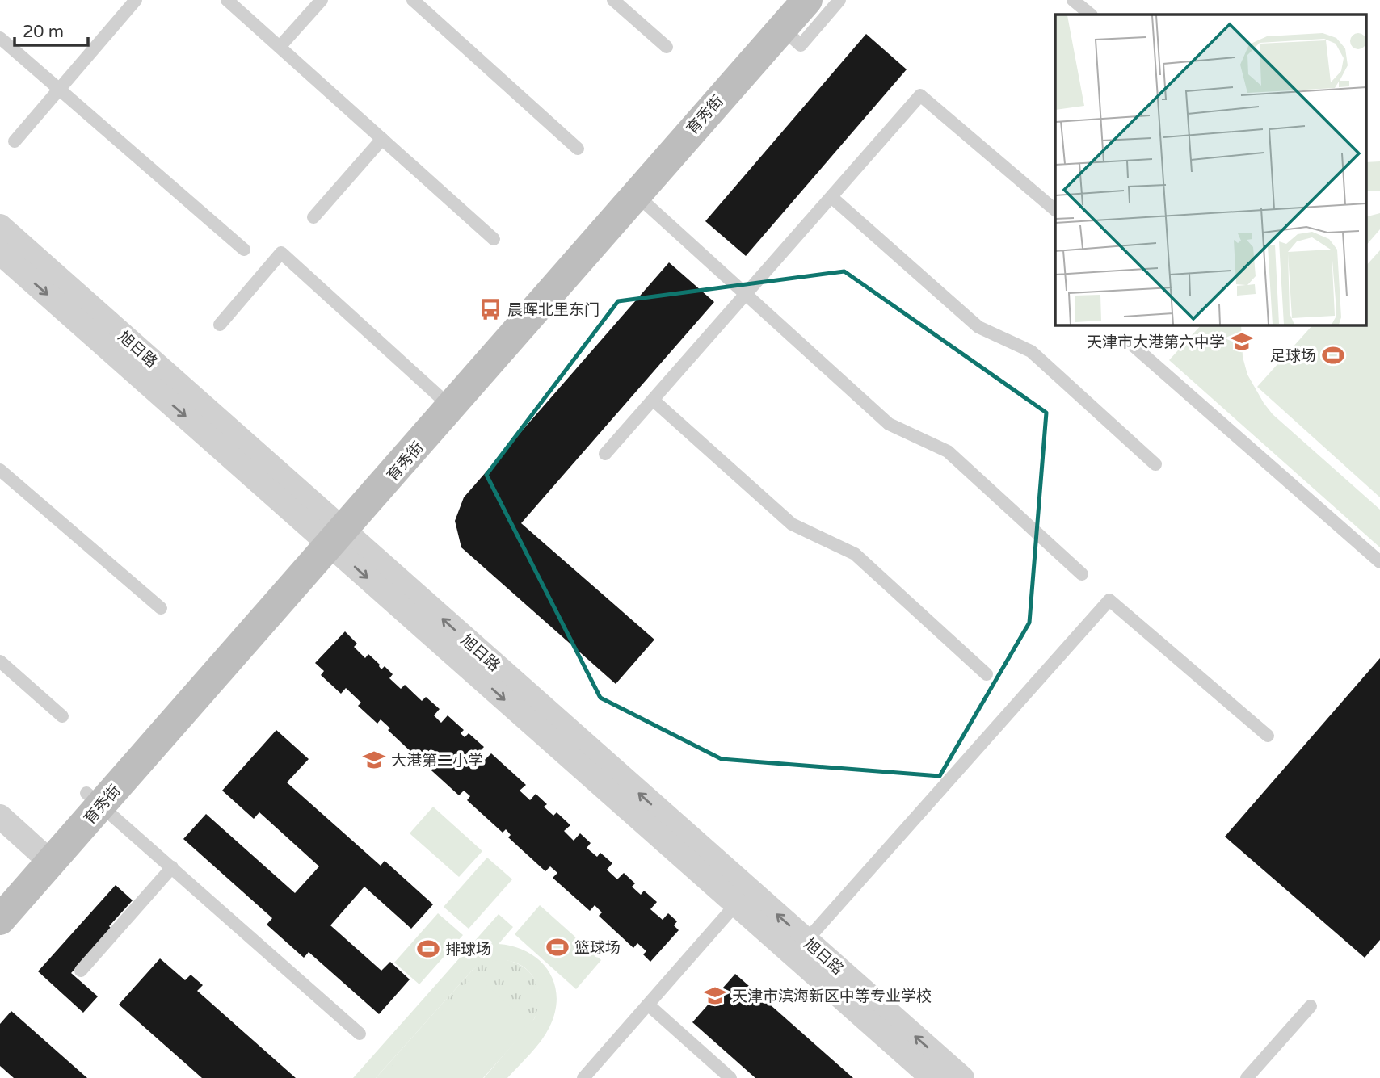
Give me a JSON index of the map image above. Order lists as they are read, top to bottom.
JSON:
{
  "streets": {
    "street": ["育秀街", "旭日路"]
  },
  "crossings": [
    ["育秀街", "旭日路"]
  ],
  "places": {
    "bus stop": ["晨晖北里东门"],
    "school or university": ["天津市大港第六中学", "大港第二小学", "天津市滨海新区中等专业学校"],
    "sports": ["足球场", "篮球场", "排球场"]
  },
  "scale_bar": "20 m"
}
